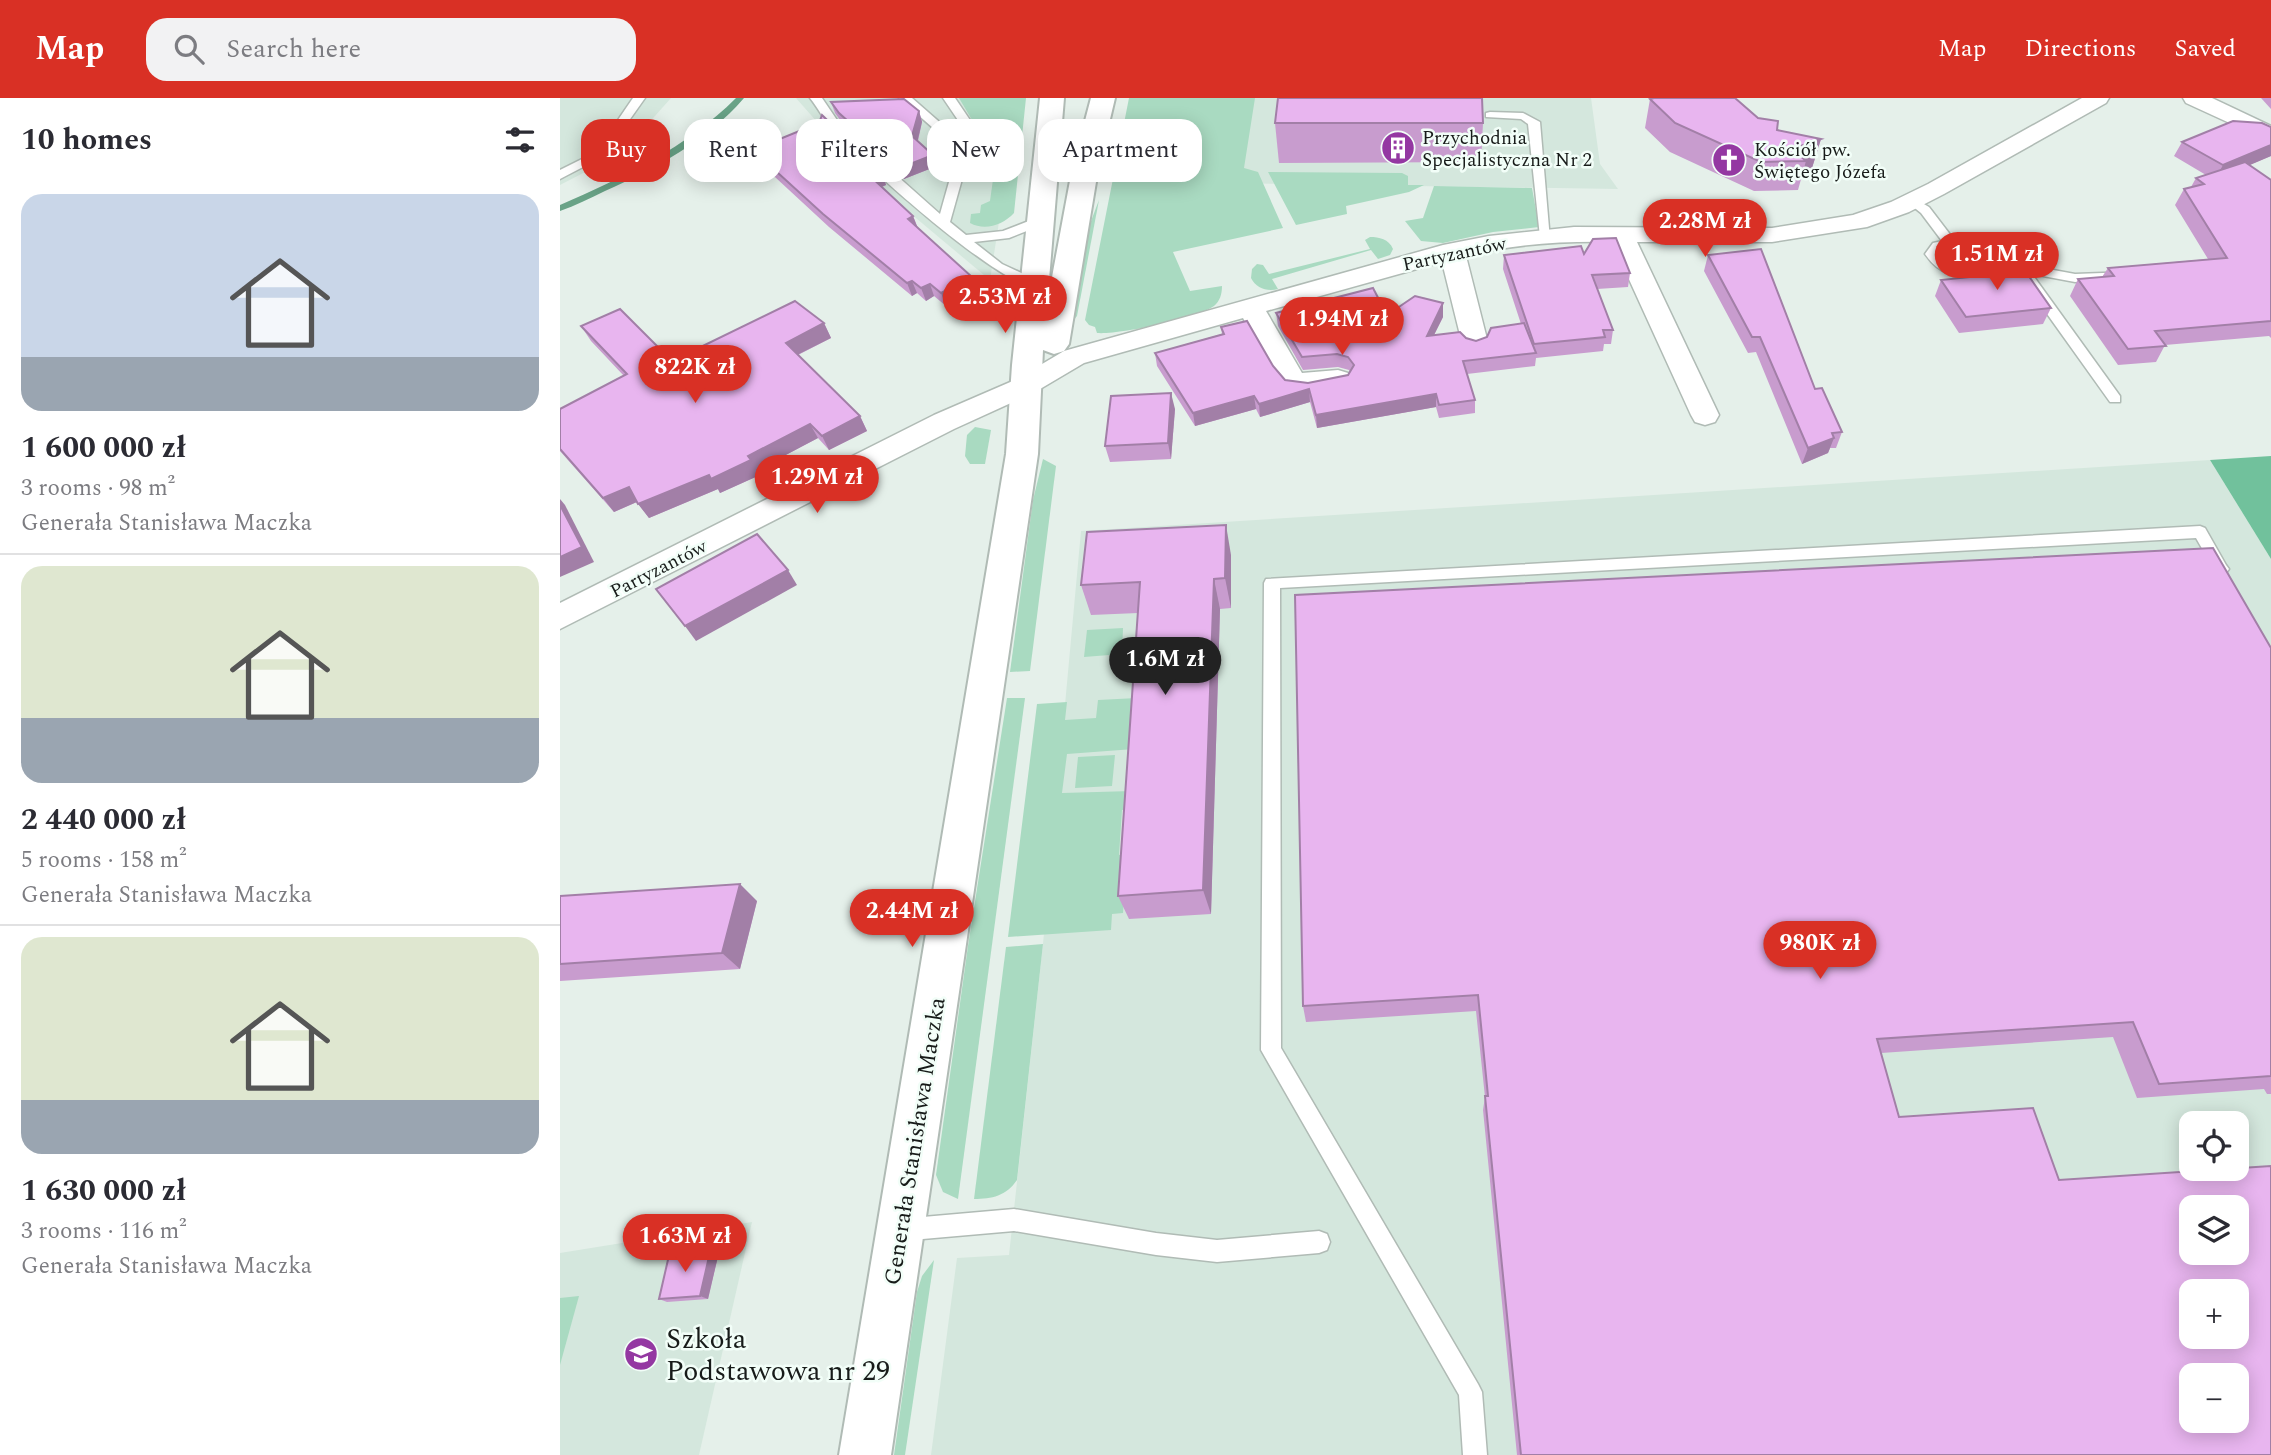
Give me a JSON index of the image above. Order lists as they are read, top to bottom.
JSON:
{
  "streets": {
    "main road": ["Generała Stanisława Maczka"],
    "street": ["Partyzantów"]
  },
  "crossings": [
    ["Partyzantów", "Generała Stanisława Maczka"]
  ],
  "places": {
    "building": ["Przychodnia Specjalistyczna Nr 2"],
    "church": ["Kościół pw. Świętego Józefa"],
    "school or university": ["Szkoła Podstawowa nr 29"]
  },
  "page": {
    "header": "Map",
    "search": "Search here",
    "nav": ["Map", "Directions", "Saved"],
    "heading": "10 homes",
    "chip": [
      "Buy",
      "Rent",
      "Filters",
      "New",
      "Apartment"
    ],
    "list": [
      {
        "name": "1 600 000 zł",
        "note": "3 rooms · 98 m² · Generała Stanisława Maczka"
      },
      {
        "name": "2 440 000 zł",
        "note": "5 rooms · 158 m² · Generała Stanisława Maczka"
      },
      {
        "name": "1 630 000 zł",
        "note": "3 rooms · 116 m² · Generała Stanisława Maczka"
      }
    ],
    "price": [
      "2.28M zł",
      "1.51M zł",
      "2.53M zł",
      "1.94M zł",
      "822K zł",
      "1.29M zł",
      "1.6M zł",
      "2.44M zł",
      "980K zł",
      "1.63M zł"
    ],
    "map_buttons": ["+", "−"]
  }
}
